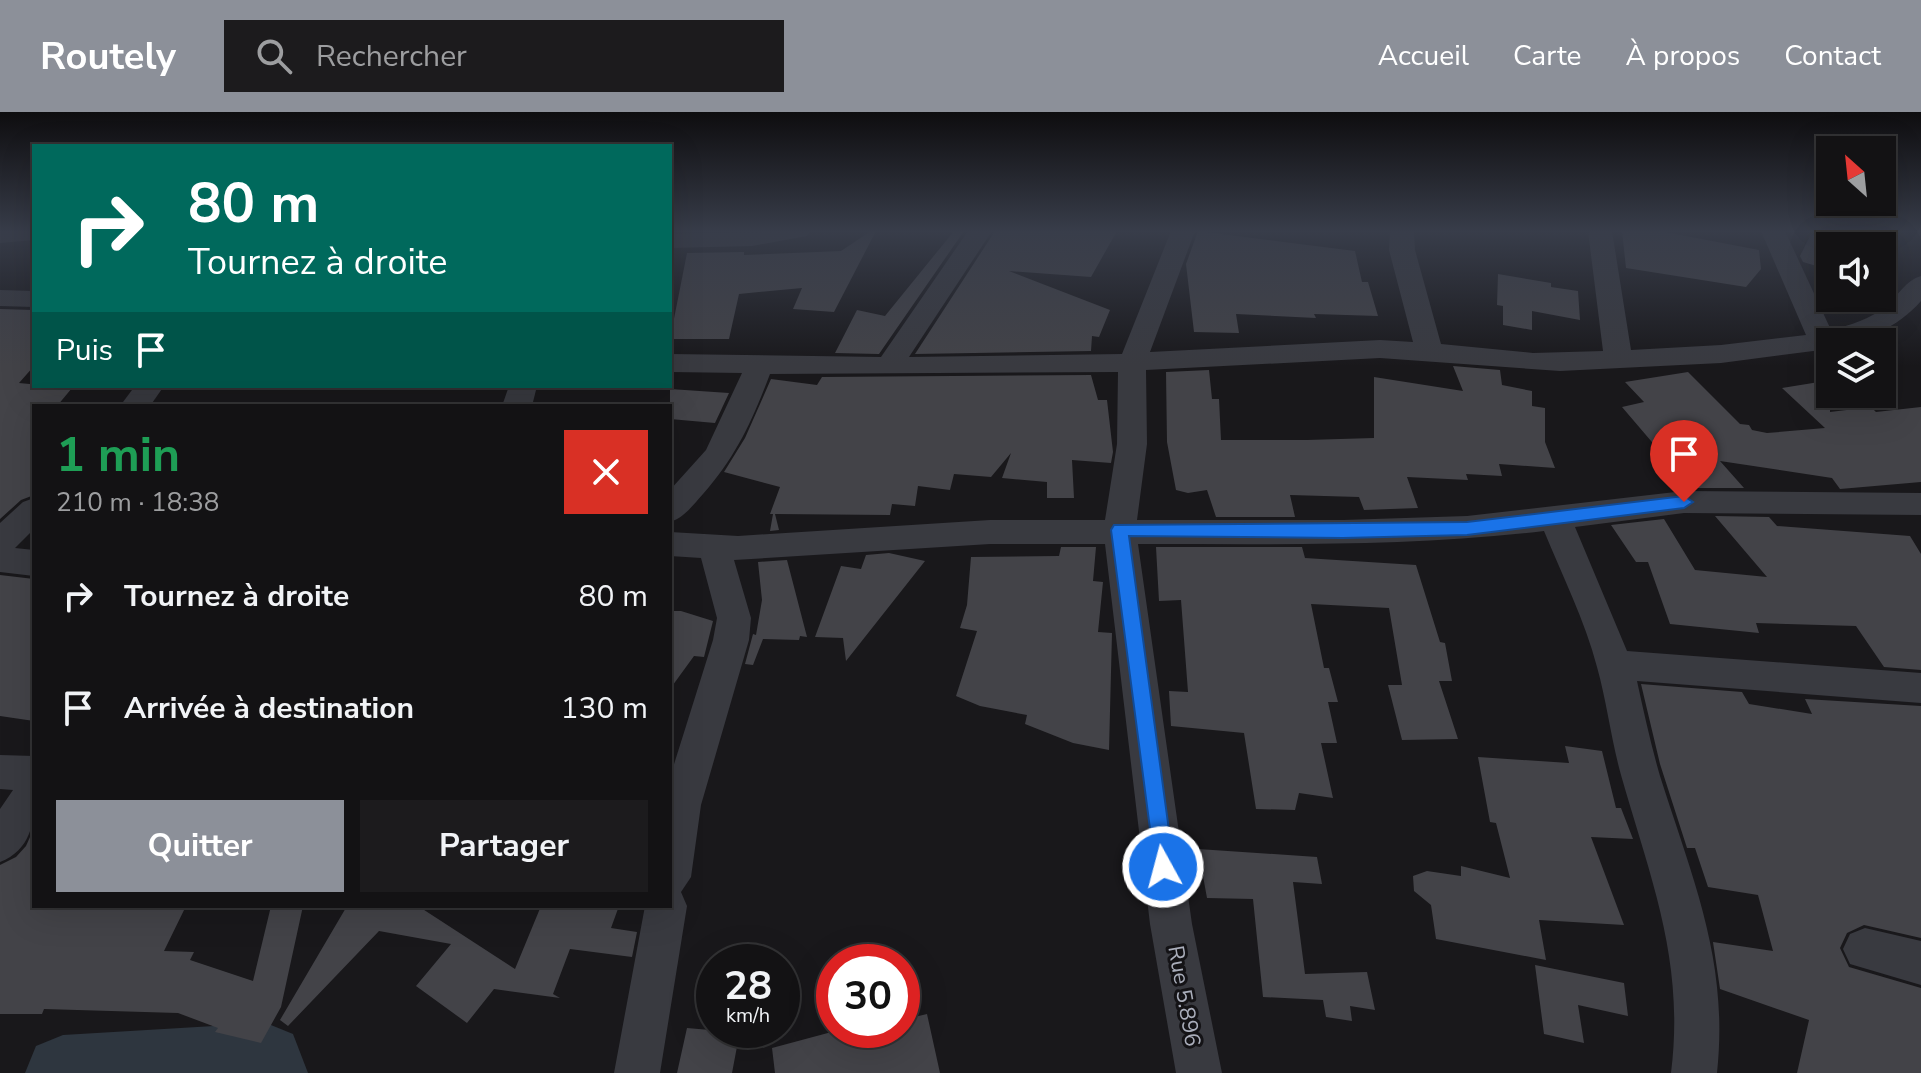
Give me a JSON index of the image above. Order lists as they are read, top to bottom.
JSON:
{
  "streets": {
    "street": ["Rue 5.896"]
  },
  "north": "top left",
  "page": {
    "header": "Routely",
    "search": "Rechercher",
    "nav": [
      "Accueil",
      "Carte",
      "À propos",
      "Contact"
    ],
    "turn": ["80 m", "Tournez à droite"],
    "then": "Puis",
    "heading": ["1 min", "210 m · 18:38"],
    "list": [
      {
        "name": "Tournez à droite",
        "value": "80 m"
      },
      {
        "name": "Arrivée à destination",
        "value": "130 m"
      }
    ],
    "buttons": ["Quitter", "Partager"],
    "speed": "28 km/h",
    "limit": "30"
  }
}
